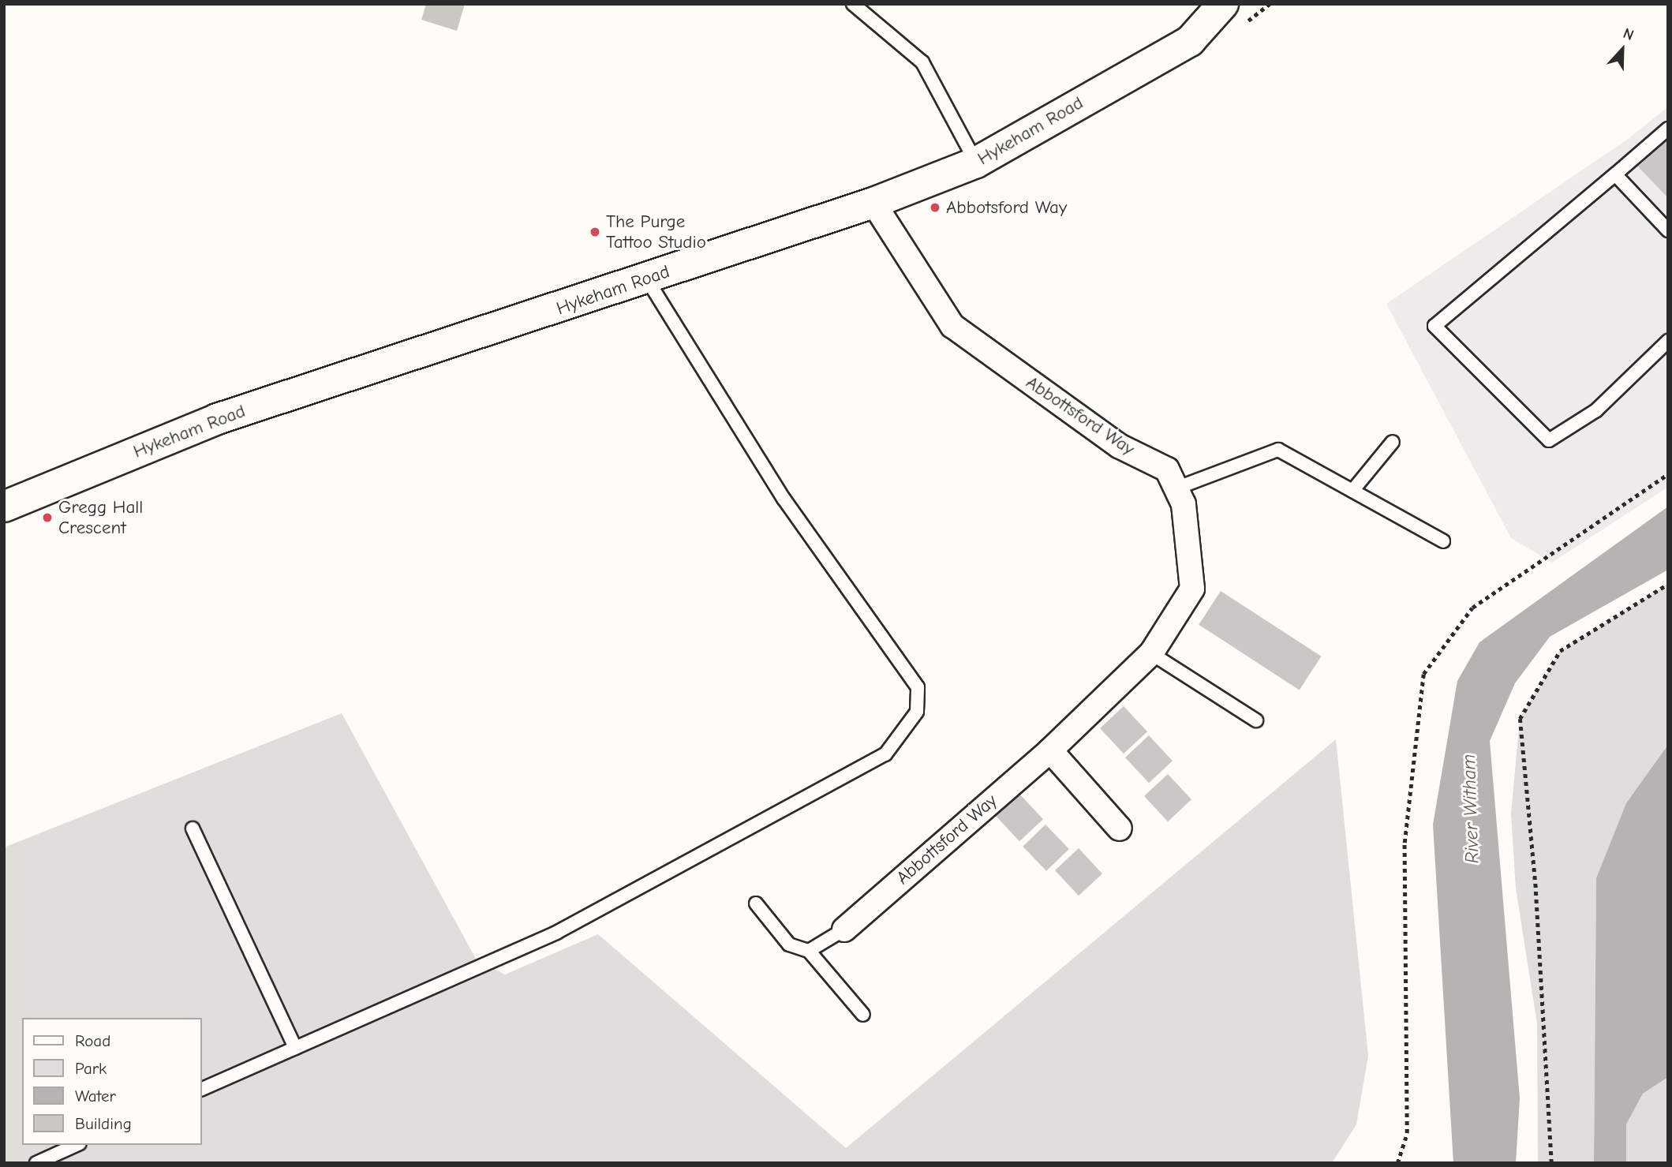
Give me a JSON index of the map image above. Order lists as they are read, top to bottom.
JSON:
{
  "streets": {
    "street": ["Hykeham Road", "Abbottsford Way"]
  },
  "crossings": [
    ["Hykeham Road", "Abbottsford Way"]
  ],
  "water": ["River Witham"],
  "places": ["Abbotsford Way", "The Purge Tattoo Studio", "Gregg Hall Crescent"],
  "legend": [
    "Road",
    "Park",
    "Water",
    "Building"
  ],
  "north": "top"
}
